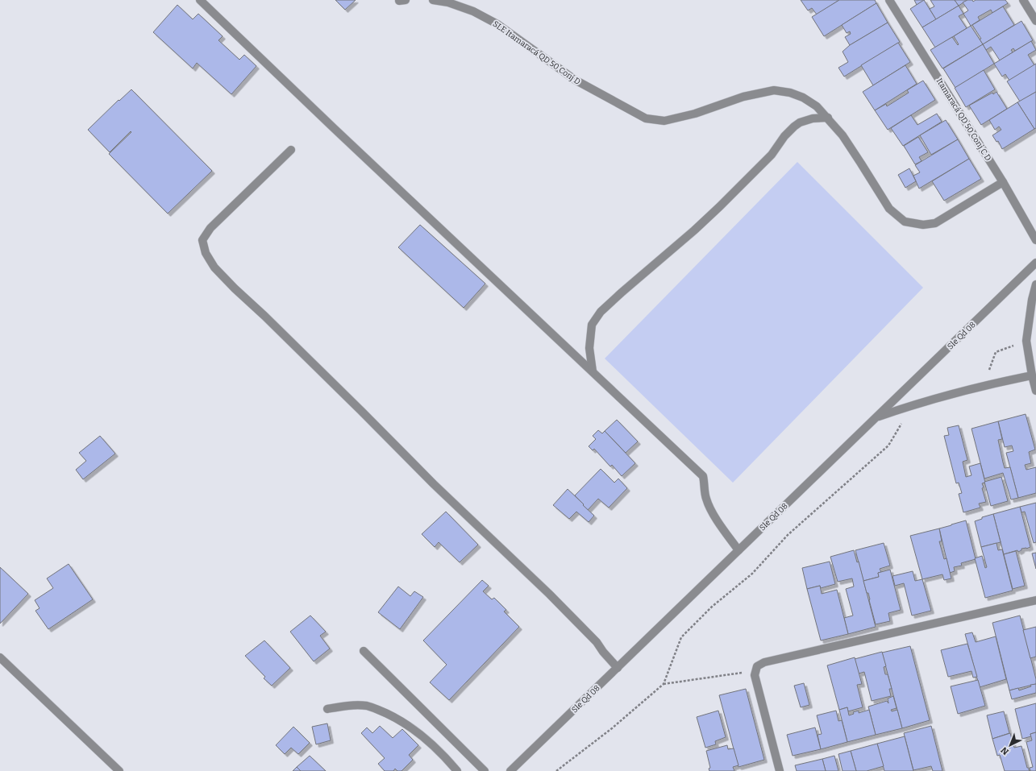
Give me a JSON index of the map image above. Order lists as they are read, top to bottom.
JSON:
{
  "streets": {
    "street": ["SLE Itamaracá QD 50 Conj D", "Itamaracá QD 50 Conj C D", "Sle Qd 08"]
  },
  "crossings": [
    ["SLE Itamaracá QD 50 Conj D", "Itamaracá QD 50 Conj C D"]
  ],
  "north": "bottom left"
}
